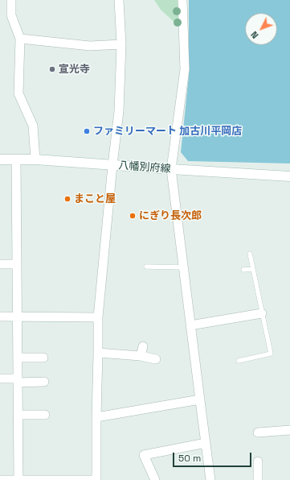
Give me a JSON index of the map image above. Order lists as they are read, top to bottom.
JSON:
{
  "streets": {
    "main road": ["八幡別府線"]
  },
  "places": [
    "宣光寺",
    "ファミリーマート 加古川平岡店",
    "まこと屋",
    "にぎり長次郎"
  ],
  "scale_bar": "50 m",
  "north": "bottom left"
}
